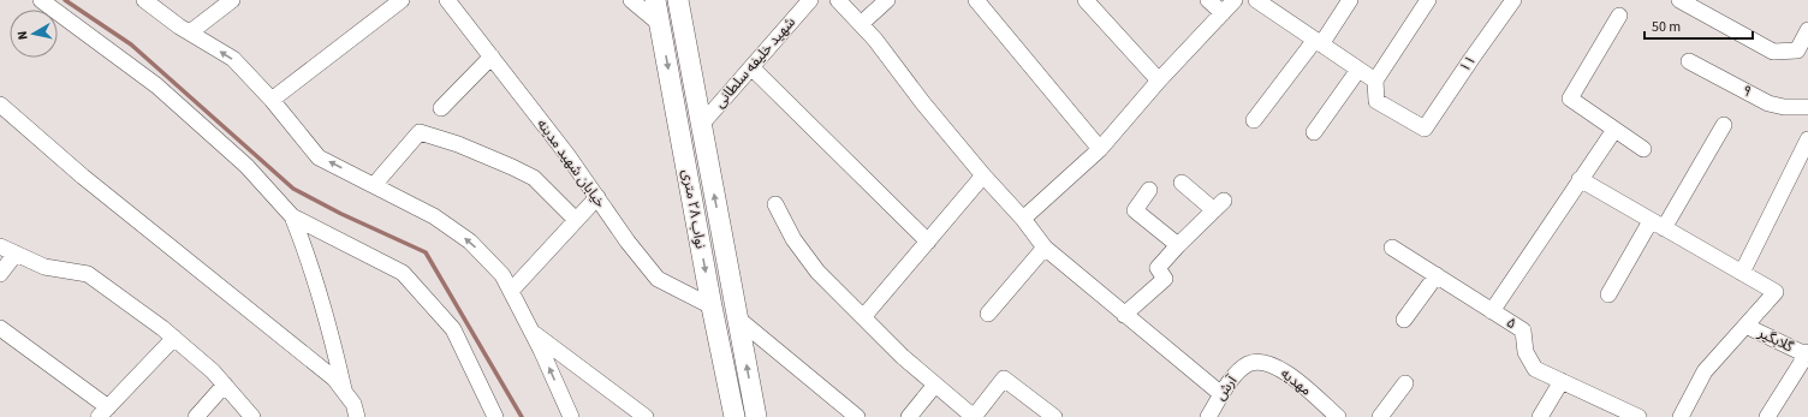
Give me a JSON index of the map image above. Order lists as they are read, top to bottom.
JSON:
{
  "streets": {
    "main road": ["نواب ۲۸ متری"],
    "street": [
      "شهید خلیفه سلطانی",
      "۱۱",
      "۹",
      "خیابان شهید مدینه",
      "۵",
      "گلابگیر",
      "مهدیه",
      "آرش"
    ]
  },
  "crossings": [
    ["شهید خلیفه سلطانی", "نواب ۲۸ متری"],
    ["خیابان شهید مدینه", "نواب ۲۸ متری"],
    ["مهدیه", "آرش"]
  ],
  "scale_bar": "50 m",
  "north": "left"
}
